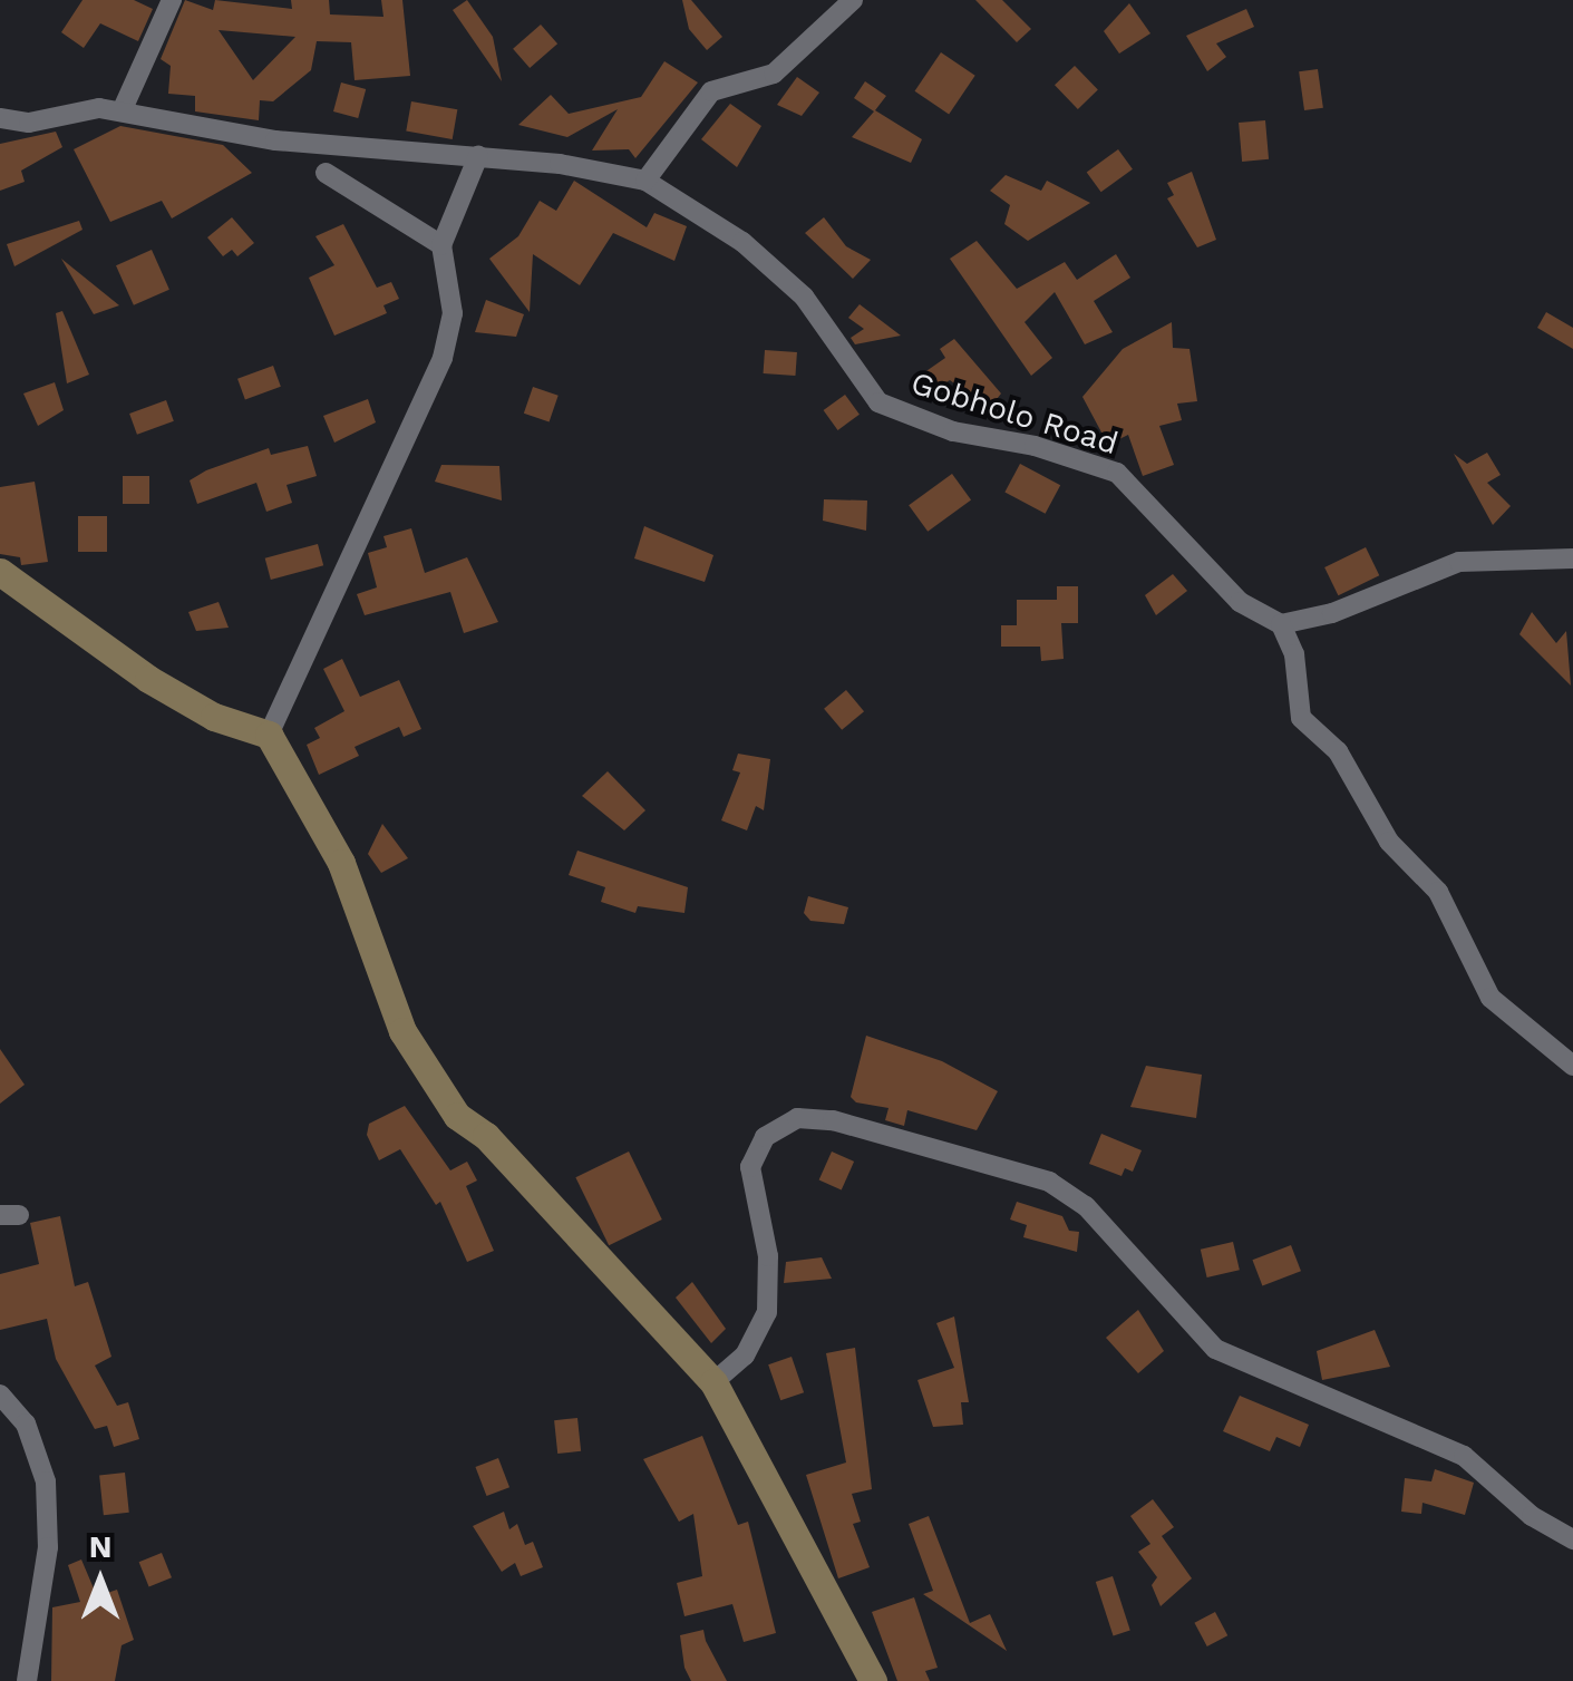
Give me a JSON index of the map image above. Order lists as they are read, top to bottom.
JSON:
{
  "streets": {
    "street": ["Gobholo Road"]
  },
  "north": "top"
}
